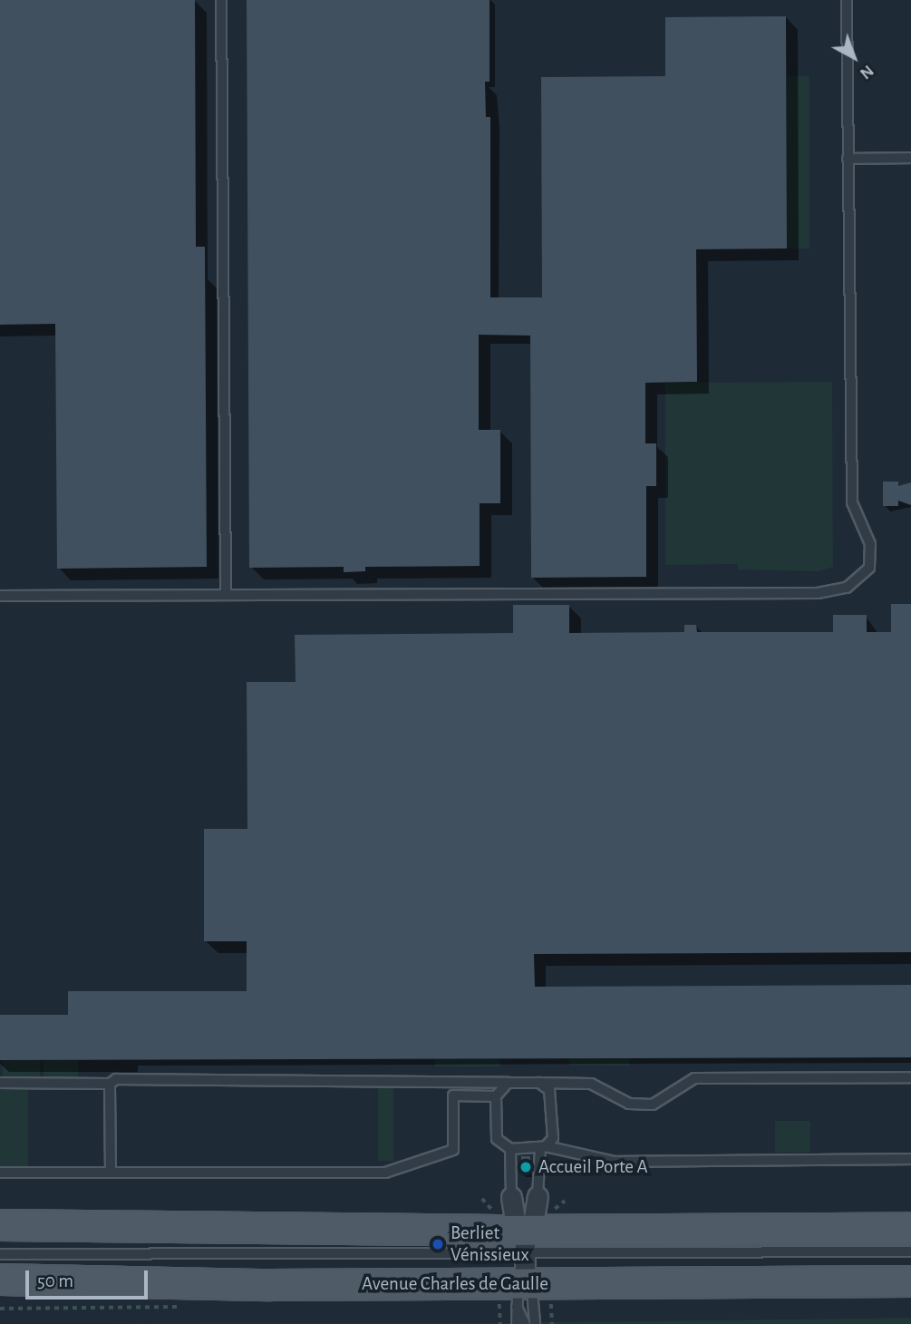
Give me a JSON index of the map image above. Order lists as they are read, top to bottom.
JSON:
{
  "streets": {
    "main road": ["Avenue Charles de Gaulle"]
  },
  "places": ["Accueil Porte A", "Berliet Vénissieux"],
  "scale_bar": "50 m",
  "north": "bottom right"
}
